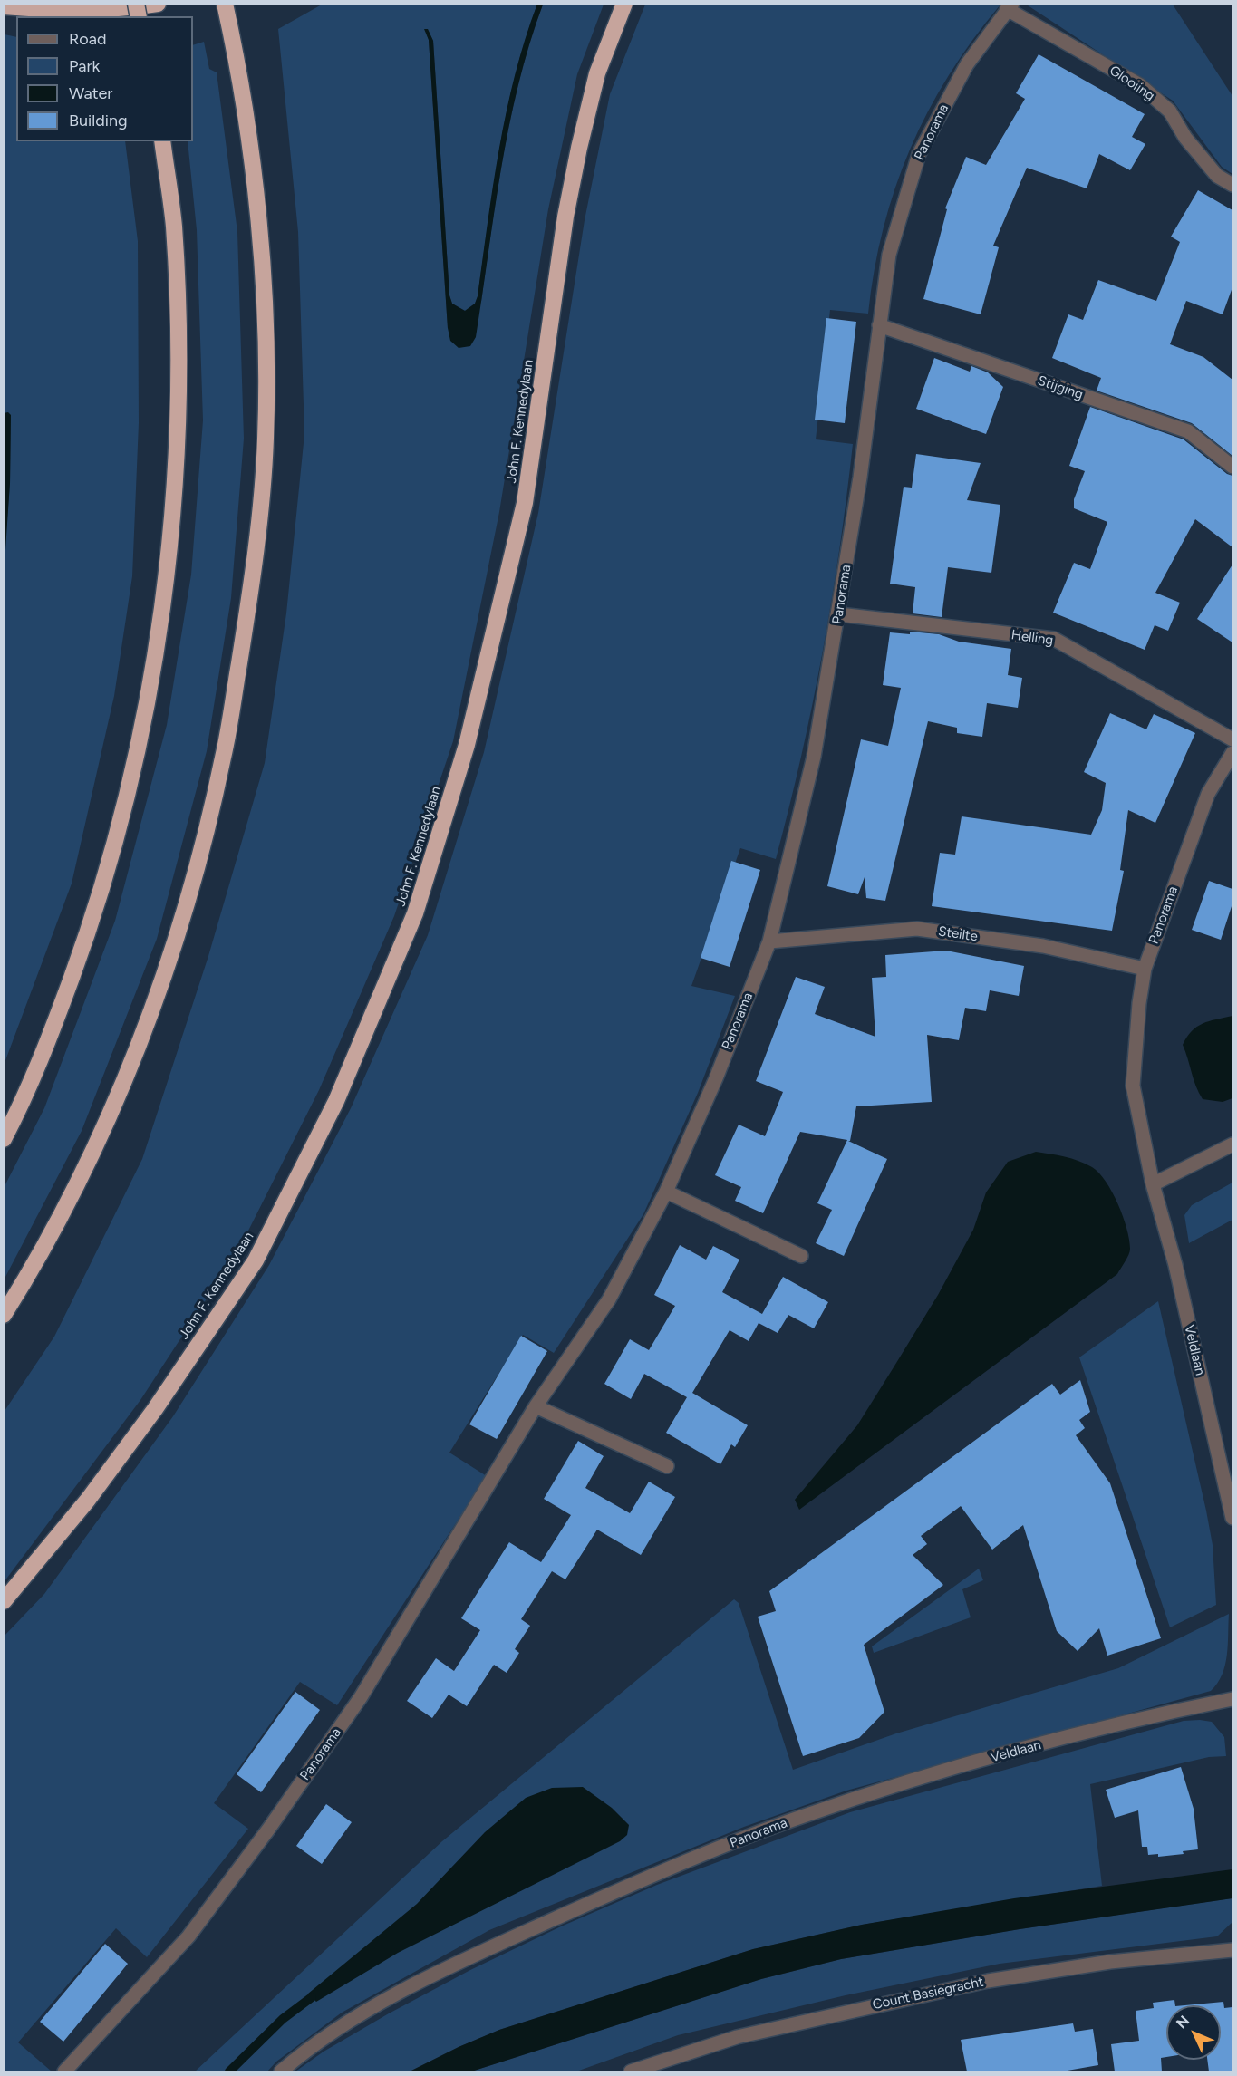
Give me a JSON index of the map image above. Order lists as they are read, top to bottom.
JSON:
{
  "streets": {
    "highway": ["John F. Kennedylaan"],
    "street": [
      "Glooiing",
      "Panorama",
      "Stijging",
      "Helling",
      "Steilte",
      "Veldlaan",
      "Count Basiegracht"
    ]
  },
  "crossings": [
    ["Glooiing", "Panorama"],
    ["Panorama", "Stijging"],
    ["Panorama", "Helling"],
    ["Panorama", "Steilte"],
    ["Panorama", "Veldlaan"]
  ],
  "legend": [
    "Road",
    "Park",
    "Water",
    "Building"
  ],
  "north": "top left"
}
